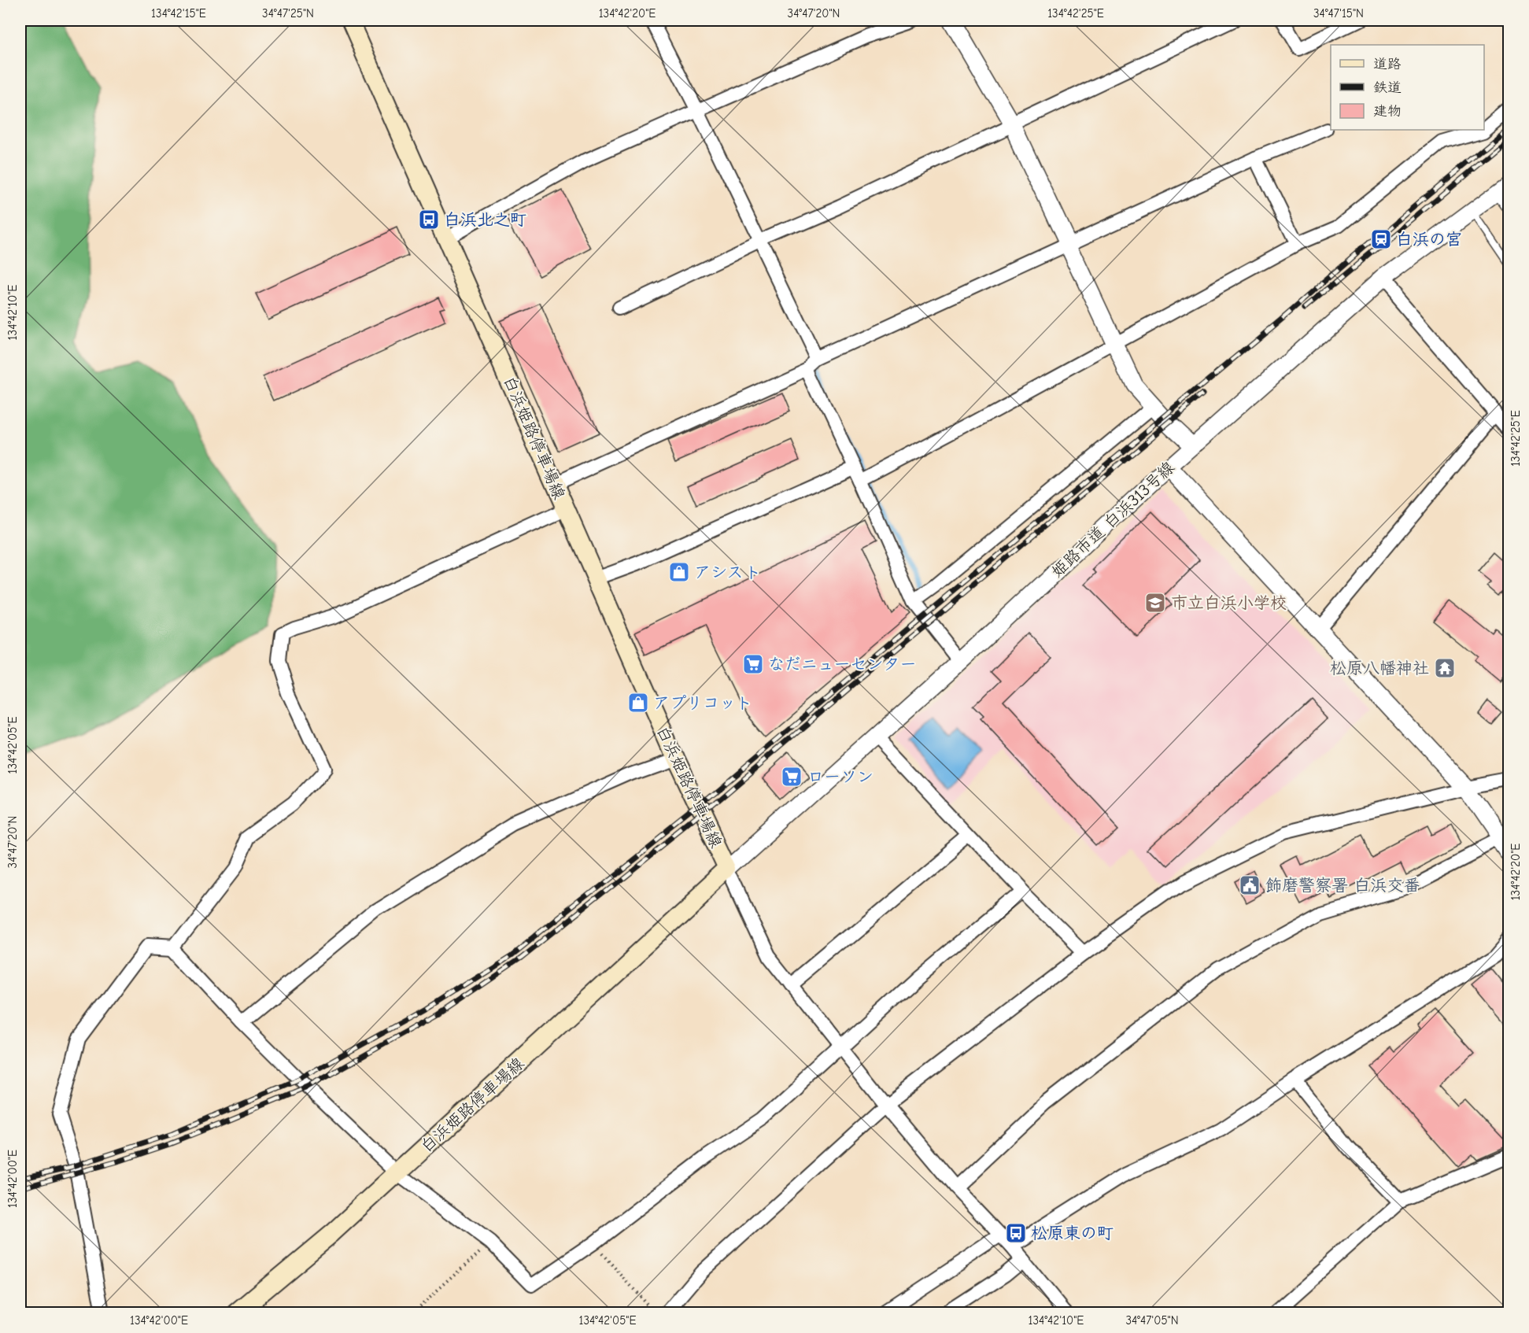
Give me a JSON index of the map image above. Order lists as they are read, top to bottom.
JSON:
{
  "streets": {
    "main road": ["白浜姫路停車場線"],
    "street": ["姫路市道 白浜313号線"]
  },
  "crossings": [
    ["白浜姫路停車場線", "姫路市道 白浜313号線"]
  ],
  "places": {
    "bus stop": ["白浜北之町", "松原東の町"],
    "station": ["白浜の宮"],
    "shop": ["アシスト", "アプリコット"],
    "school or university": ["市立白浜小学校"],
    "supermarket": ["なだニューセンター", "ローソン"],
    "temple": ["松原八幡神社"],
    "public building": ["飾磨警察署 白浜交番"]
  },
  "legend": ["道路", "鉄道", "建物"],
  "coordinates": [
    "134°42'15\"E",
    "34°47'25\"N",
    "134°42'20\"E",
    "34°47'20\"N",
    "134°42'25\"E",
    "34°47'15\"N",
    "134°42'10\"E",
    "134°42'05\"E",
    "134°42'00\"E",
    "34°47'05\"N"
  ]
}
